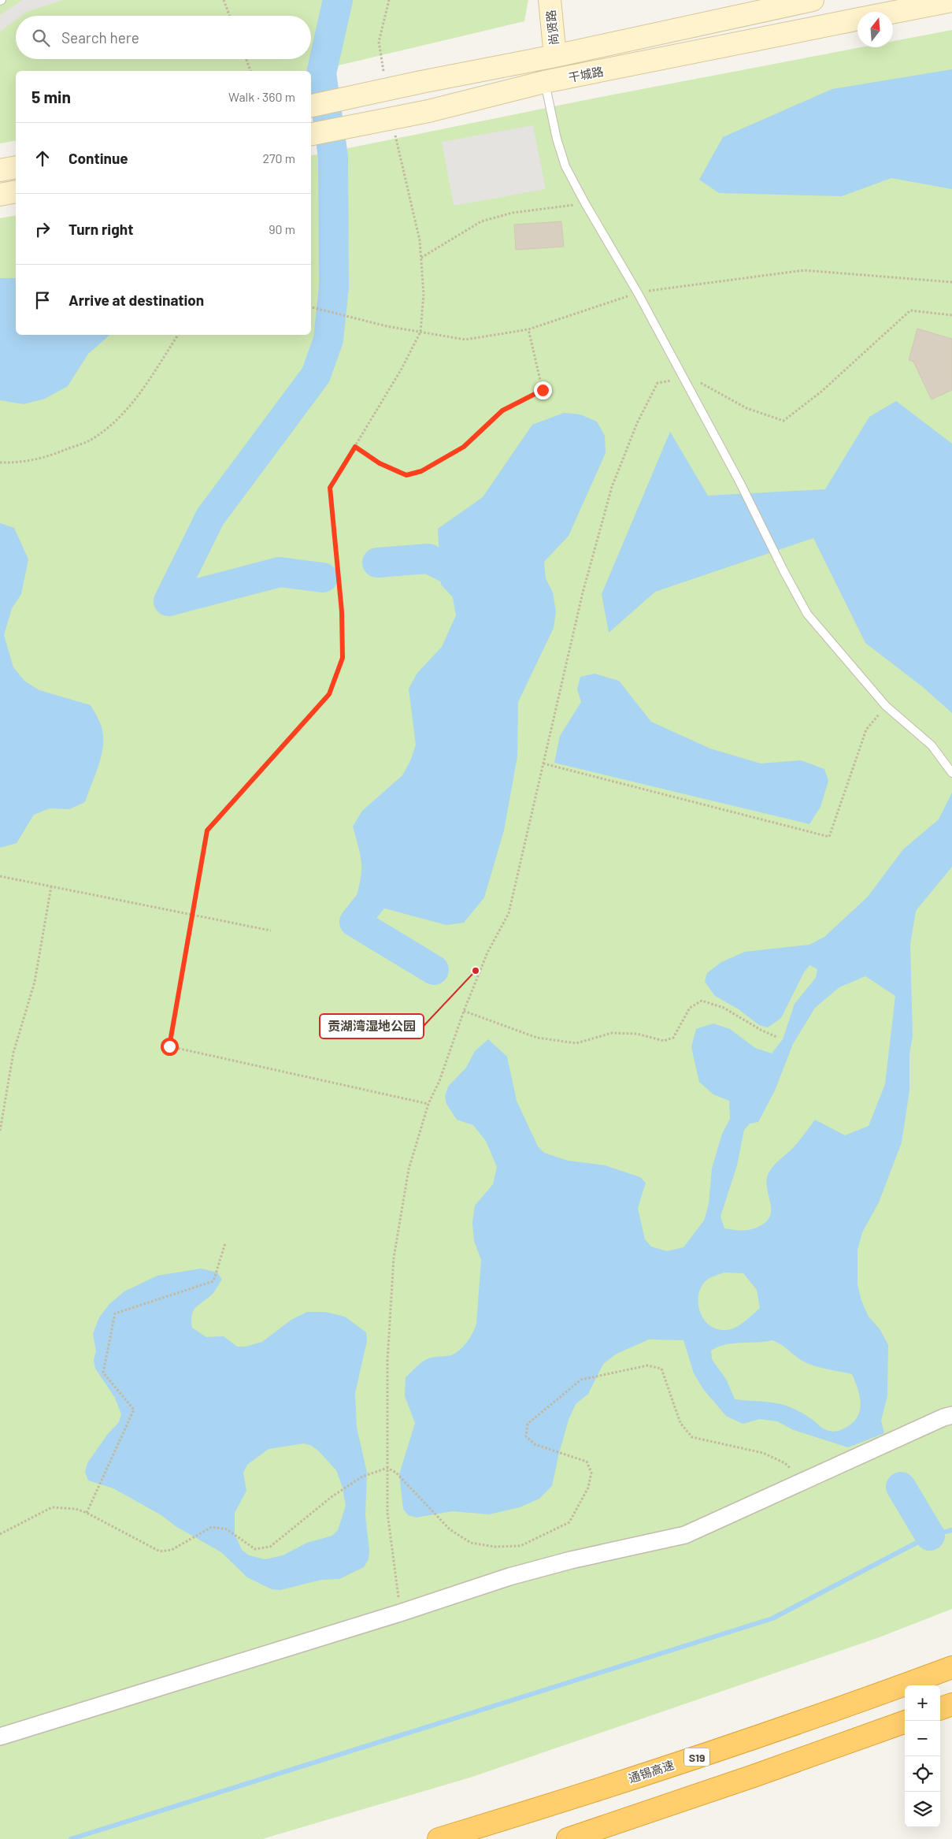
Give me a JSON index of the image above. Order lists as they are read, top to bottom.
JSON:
{
  "streets": {
    "highway": ["S19", "通锡高速"],
    "street": ["尚贤路", "干城路"]
  },
  "crossings": [
    ["尚贤路", "干城路"]
  ],
  "places": ["贡湖湾湿地公园"],
  "north": "top",
  "page": {
    "search": "Search here",
    "heading": ["5 min", "Walk · 360 m"],
    "list": [
      ["Continue", "270 m"],
      ["Turn right", "90 m"],
      "Arrive at destination"
    ],
    "map_buttons": ["+", "−"]
  }
}
